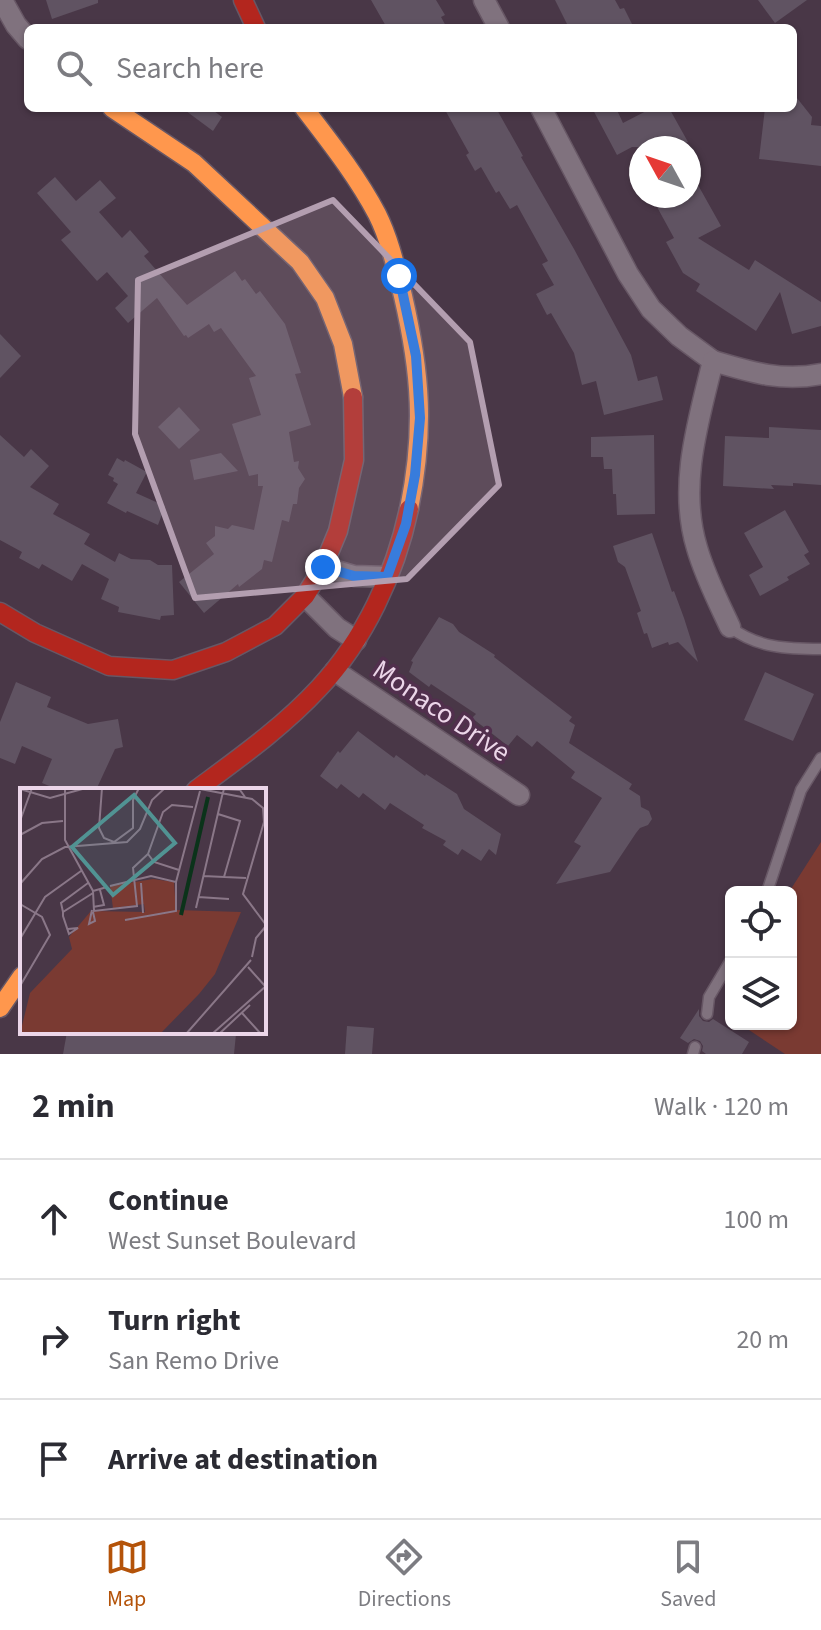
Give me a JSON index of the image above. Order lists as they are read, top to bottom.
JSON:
{
  "streets": {
    "street": ["Monaco Drive"]
  },
  "north": "top left",
  "page": {
    "search": "Search here",
    "heading": ["2 min", "Walk · 120 m"],
    "list": [
      ["Continue", "West Sunset Boulevard", "100 m"],
      ["Turn right", "San Remo Drive", "20 m"],
      "Arrive at destination"
    ],
    "nav": ["Map", "Directions", "Saved"]
  }
}
